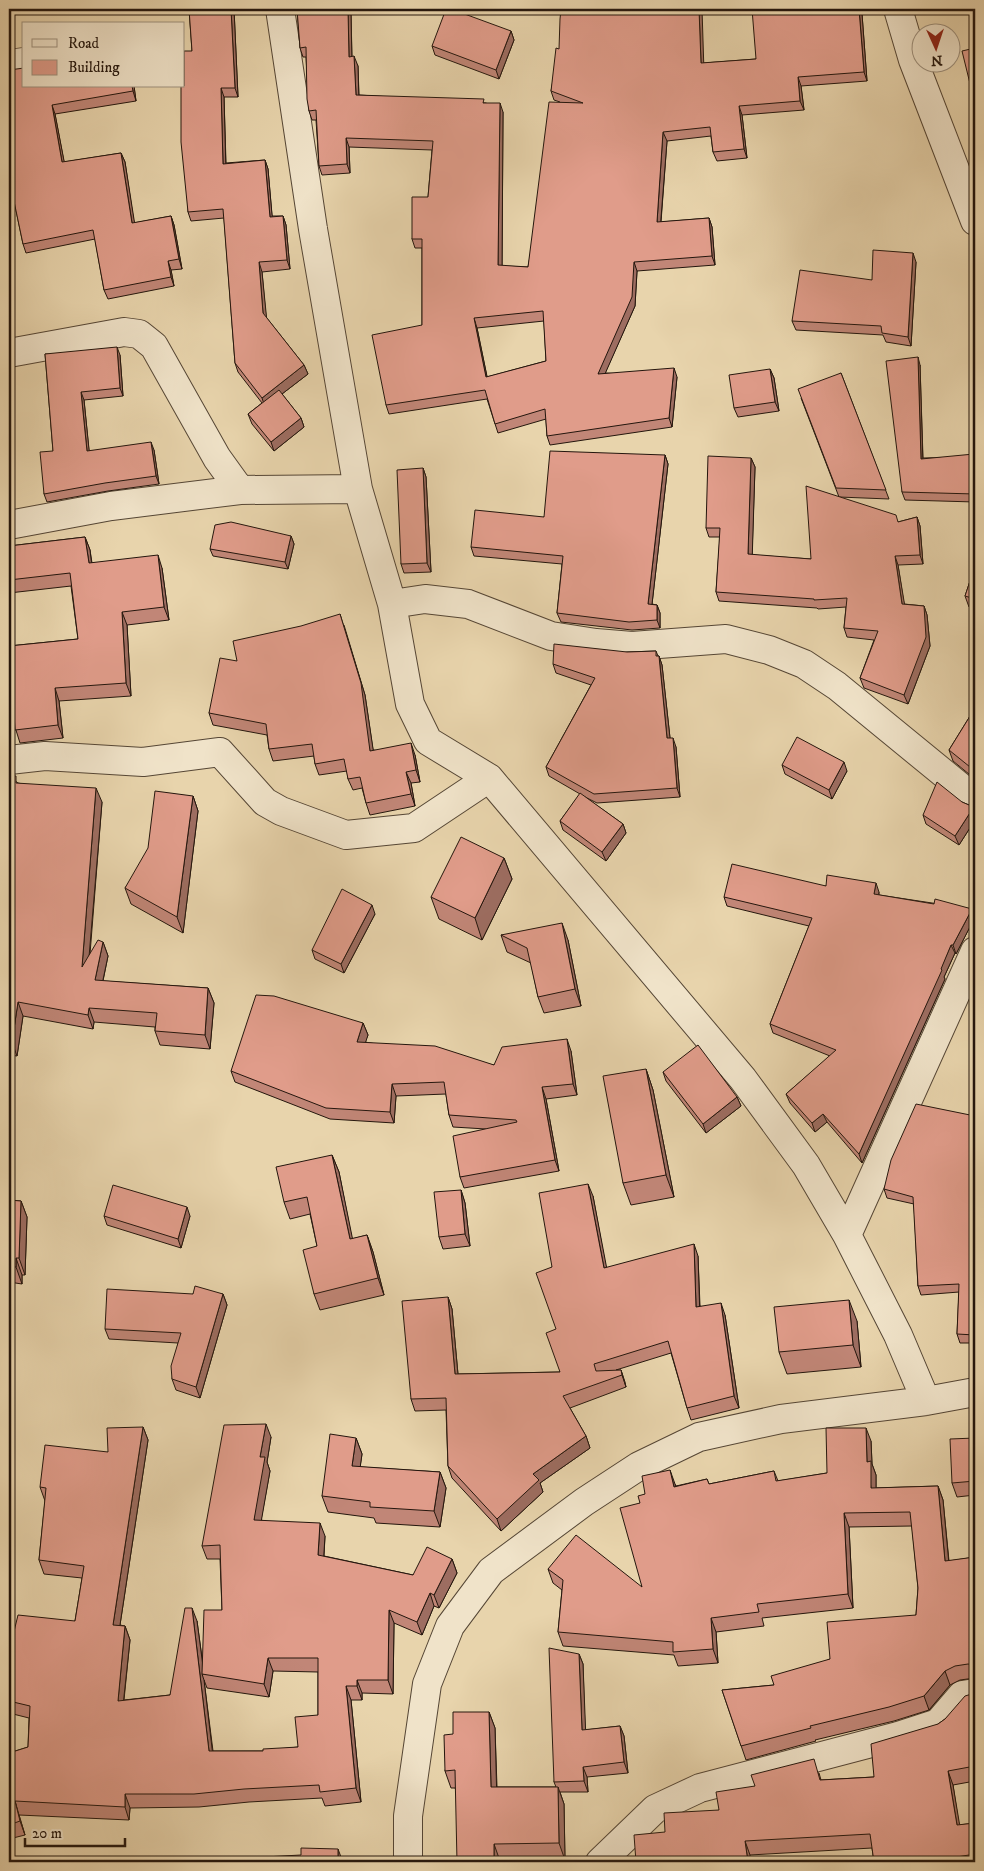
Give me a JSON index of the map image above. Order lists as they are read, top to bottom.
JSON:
{
  "legend": ["Road", "Building"],
  "scale_bar": "20 m",
  "north": "bottom"
}
